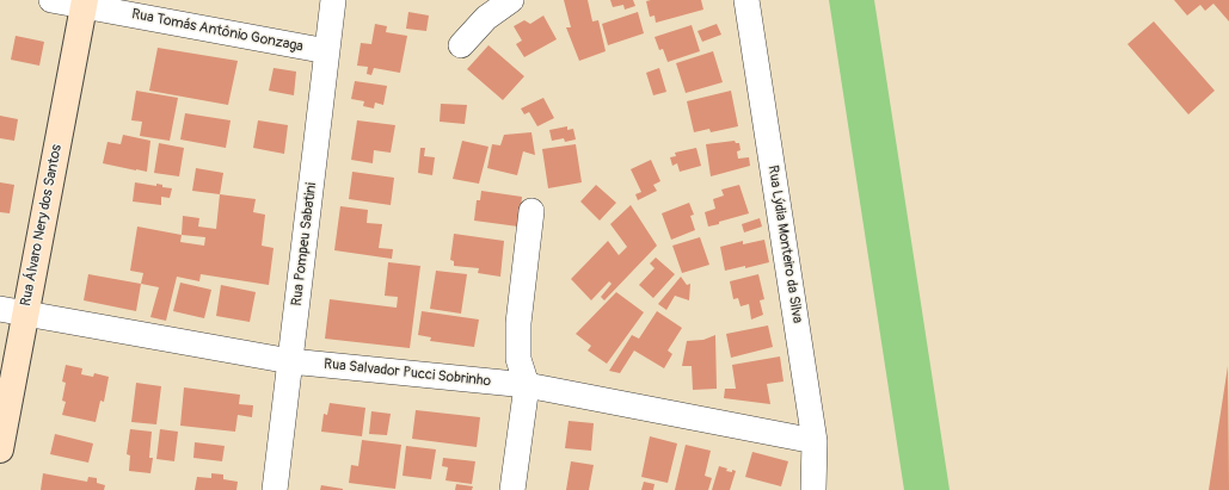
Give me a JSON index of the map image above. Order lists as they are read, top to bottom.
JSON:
{
  "streets": {
    "main road": ["Rua Álvaro Nery dos Santos"],
    "street": [
      "Rua Tomás Antônio Gonzaga",
      "Rua Pompeu Sabatini",
      "Rua Lýdia Monteiro da Silva",
      "Rua Salvador Pucci Sobrinho"
    ]
  },
  "crossings": [
    ["Rua Tomás Antônio Gonzaga", "Rua Álvaro Nery dos Santos"],
    ["Rua Tomás Antônio Gonzaga", "Rua Pompeu Sabatini"],
    ["Rua Álvaro Nery dos Santos", "Rua Salvador Pucci Sobrinho"],
    ["Rua Pompeu Sabatini", "Rua Salvador Pucci Sobrinho"],
    ["Rua Lýdia Monteiro da Silva", "Rua Salvador Pucci Sobrinho"]
  ]
}
